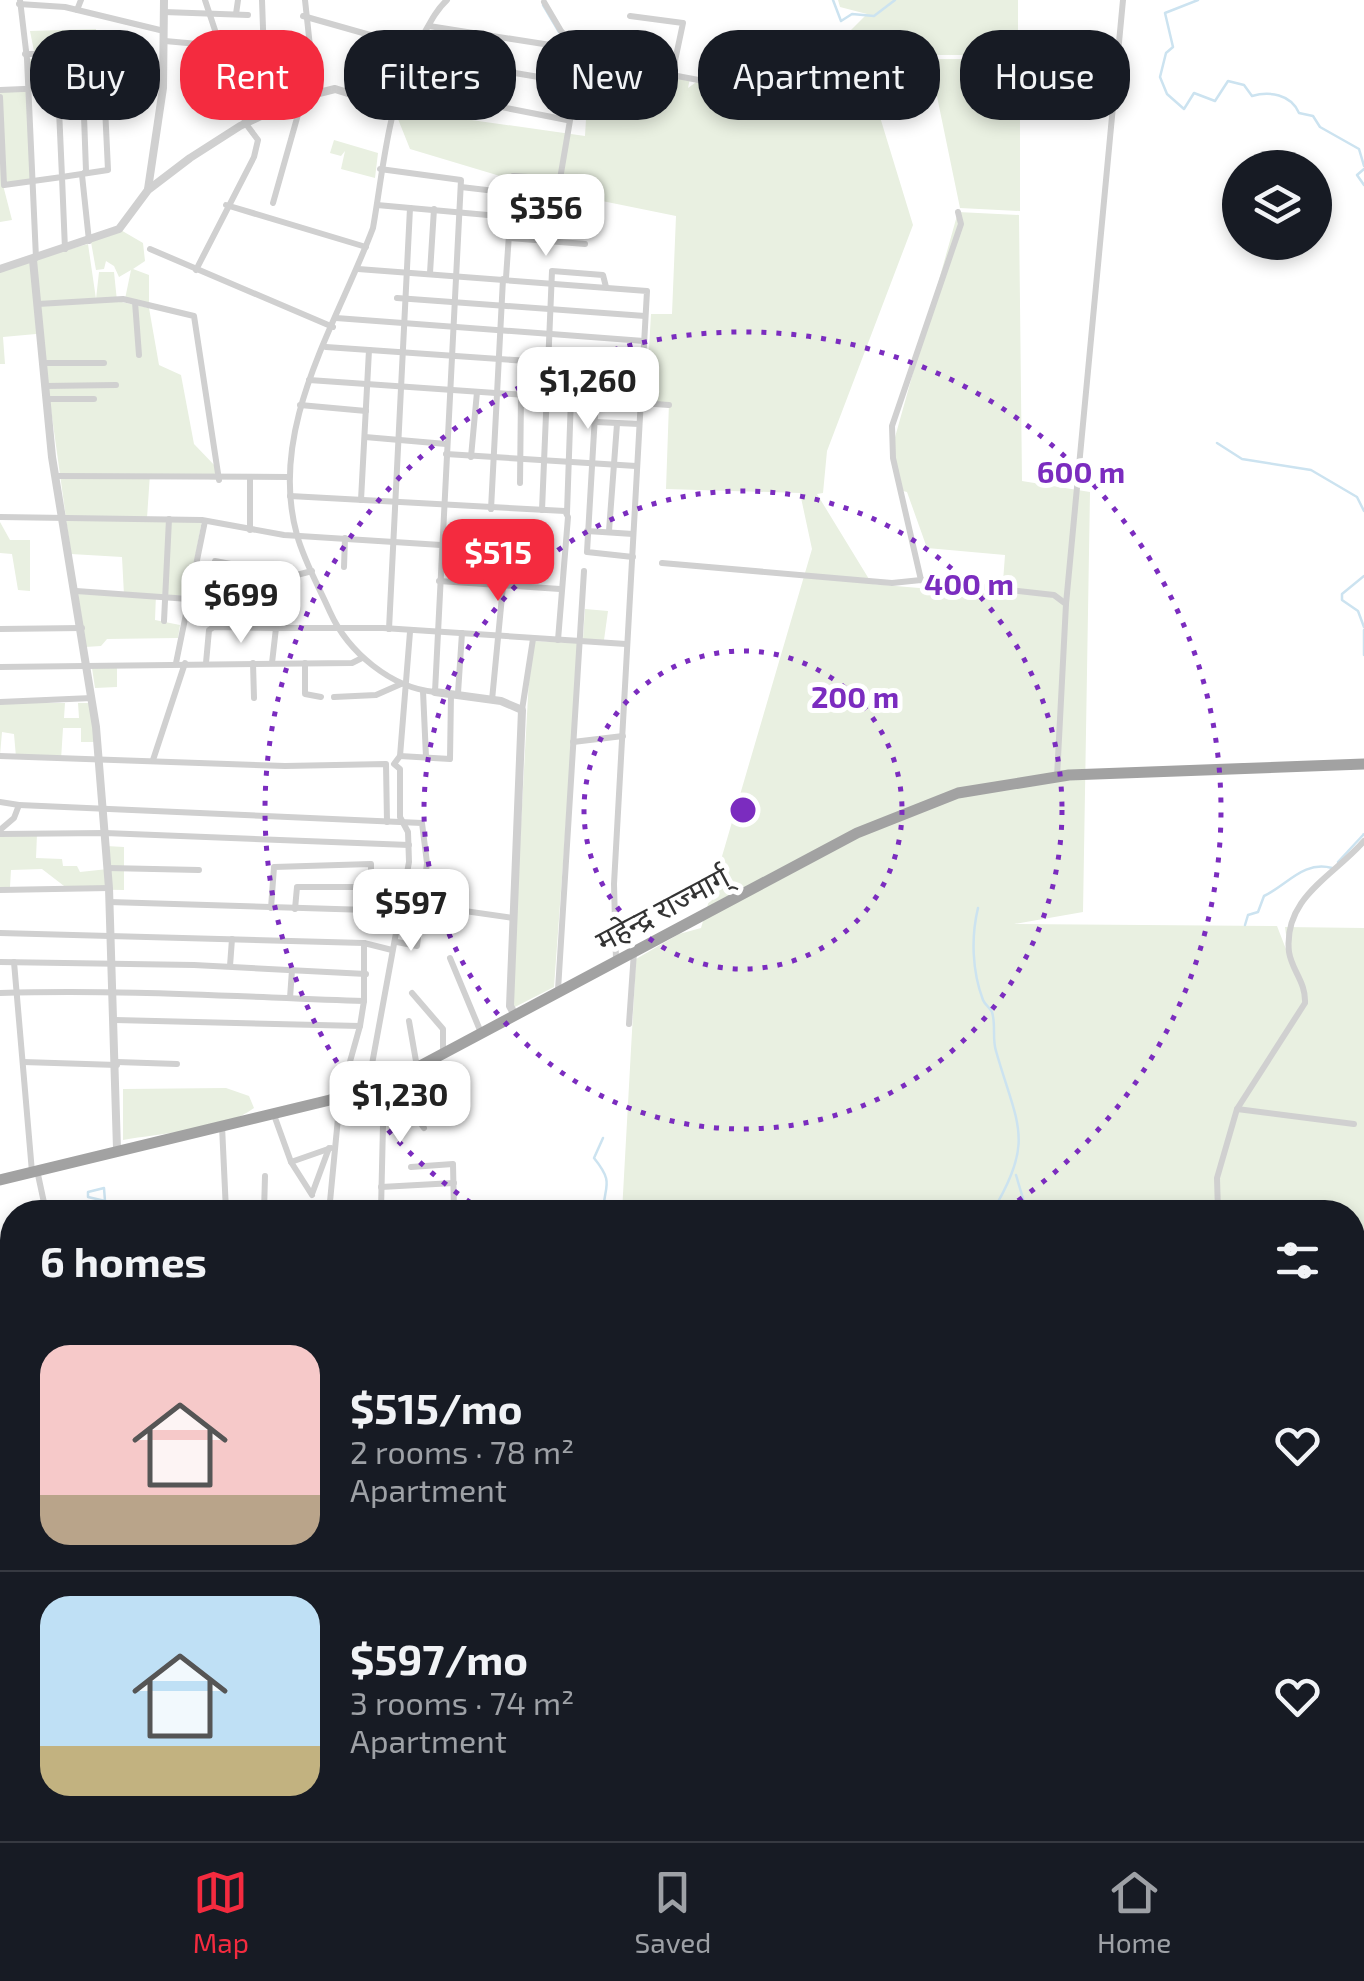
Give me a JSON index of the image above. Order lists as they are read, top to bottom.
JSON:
{
  "streets": {
    "highway": ["महेन्द्र राज्मार्ग्"]
  },
  "page": {
    "chip": [
      "Buy",
      "Rent",
      "Filters",
      "New",
      "Apartment",
      "House"
    ],
    "price": [
      "$356",
      "$1,260",
      "$515",
      "$699",
      "$597",
      "$1,230"
    ],
    "heading": "6 homes",
    "list": [
      {
        "name": "$515/mo",
        "note": "2 rooms · 78 m² · Apartment"
      },
      {
        "name": "$597/mo",
        "note": "3 rooms · 74 m² · Apartment"
      }
    ],
    "tabs": ["Map", "Saved", "Home"]
  },
  "rings": ["600 m", "400 m", "200 m"]
}
